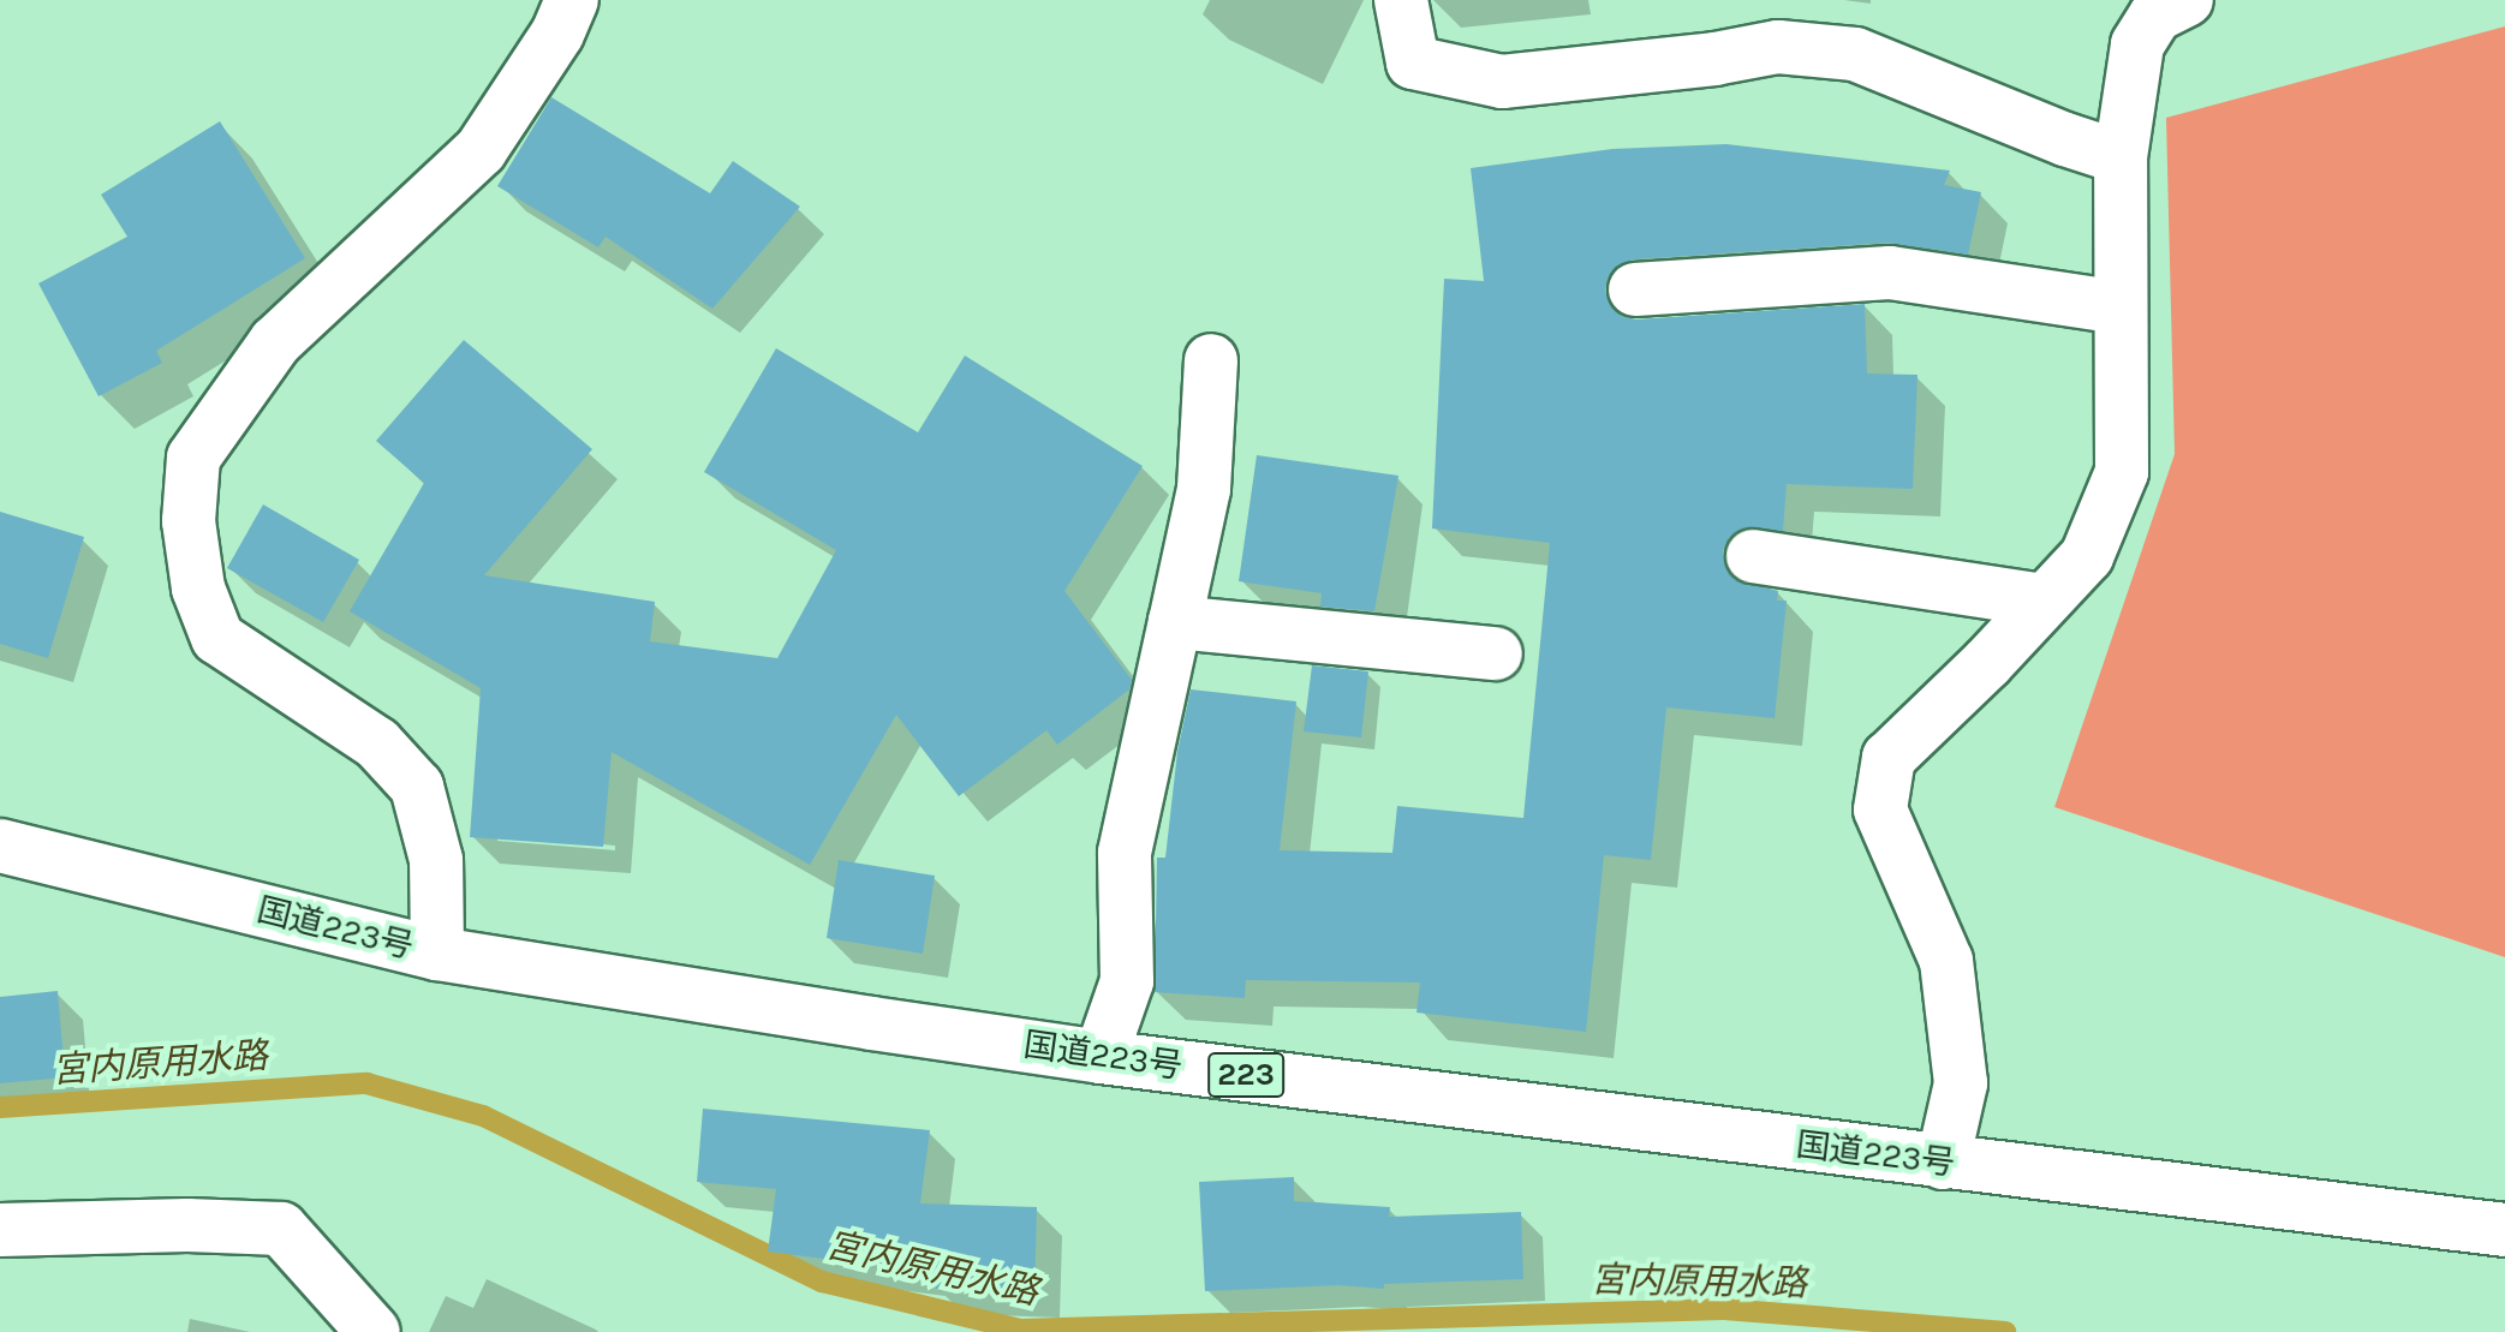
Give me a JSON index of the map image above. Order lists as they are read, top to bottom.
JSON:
{
  "streets": {
    "main road": ["国道223号", "223"]
  },
  "water": ["宮内原用水路"]
}
